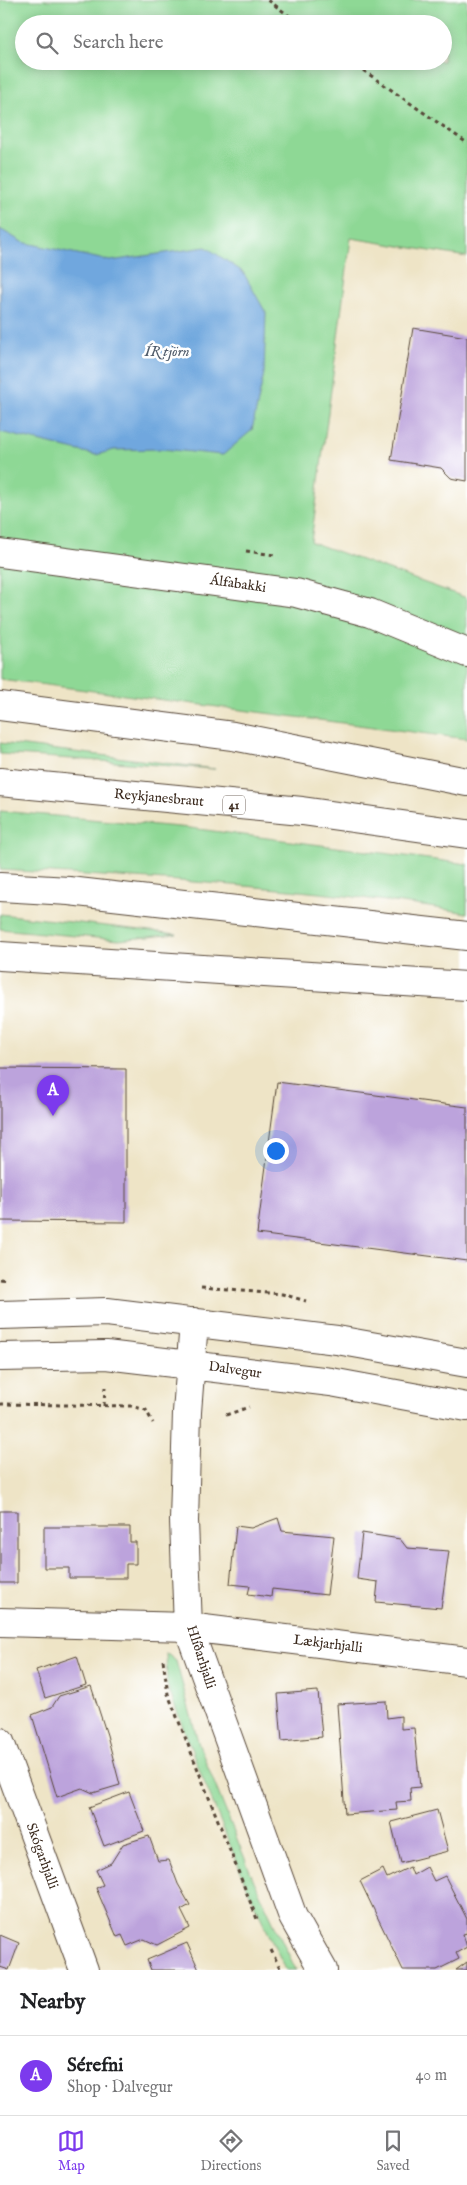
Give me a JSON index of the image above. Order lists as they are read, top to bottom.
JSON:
{
  "streets": {
    "main road": [
      "Álfabakki",
      "Reykjanesbraut",
      "41",
      "Dalvegur",
      "Lækjarhjalli",
      "Hlíðarhjalli",
      "Skógarhjalli"
    ]
  },
  "crossings": [
    ["Dalvegur", "Hlíðarhjalli"],
    ["Lækjarhjalli", "Hlíðarhjalli"]
  ],
  "water": ["ÍR tjörn"],
  "page": {
    "search": "Search here",
    "pins": "A",
    "heading": "Nearby",
    "list": [
      {
        "mark": "A",
        "name": "Sérefni",
        "note": "Shop · Dalvegur",
        "value": "40 m"
      }
    ],
    "nav": ["Map", "Directions", "Saved"]
  }
}
